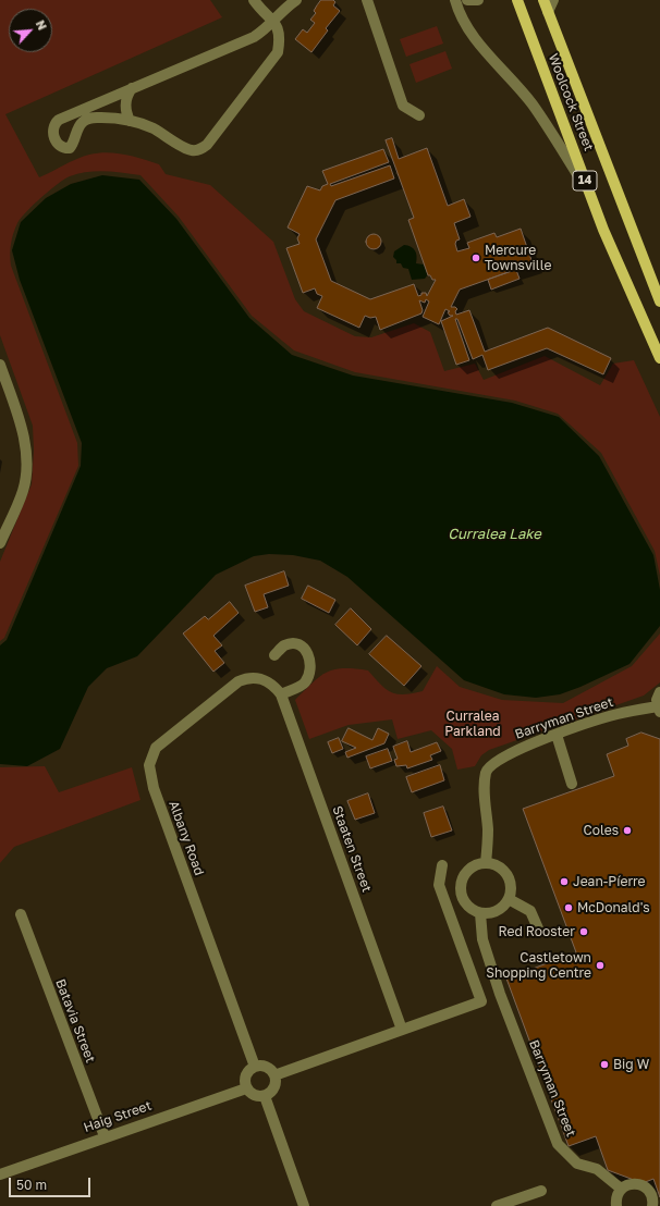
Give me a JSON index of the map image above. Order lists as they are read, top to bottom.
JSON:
{
  "streets": {
    "main road": ["Woolcock Street", "14"],
    "street": [
      "Barryman Street",
      "Albany Road",
      "Staaten Street",
      "Batavia Street",
      "Haig Street"
    ]
  },
  "crossings": [
    ["Albany Road", "Staaten Street"],
    ["Albany Road", "Haig Street"],
    ["Batavia Street", "Haig Street"]
  ],
  "water": ["Curralea Lake"],
  "parks": ["Curralea Parkland"],
  "places": [
    "Mercure Townsville",
    "Coles",
    "Jean-Píerre",
    "McDonald's",
    "Red Rooster",
    "Castletown Shopping Centre",
    "Big W"
  ],
  "scale_bar": "50 m",
  "north": "top right"
}
